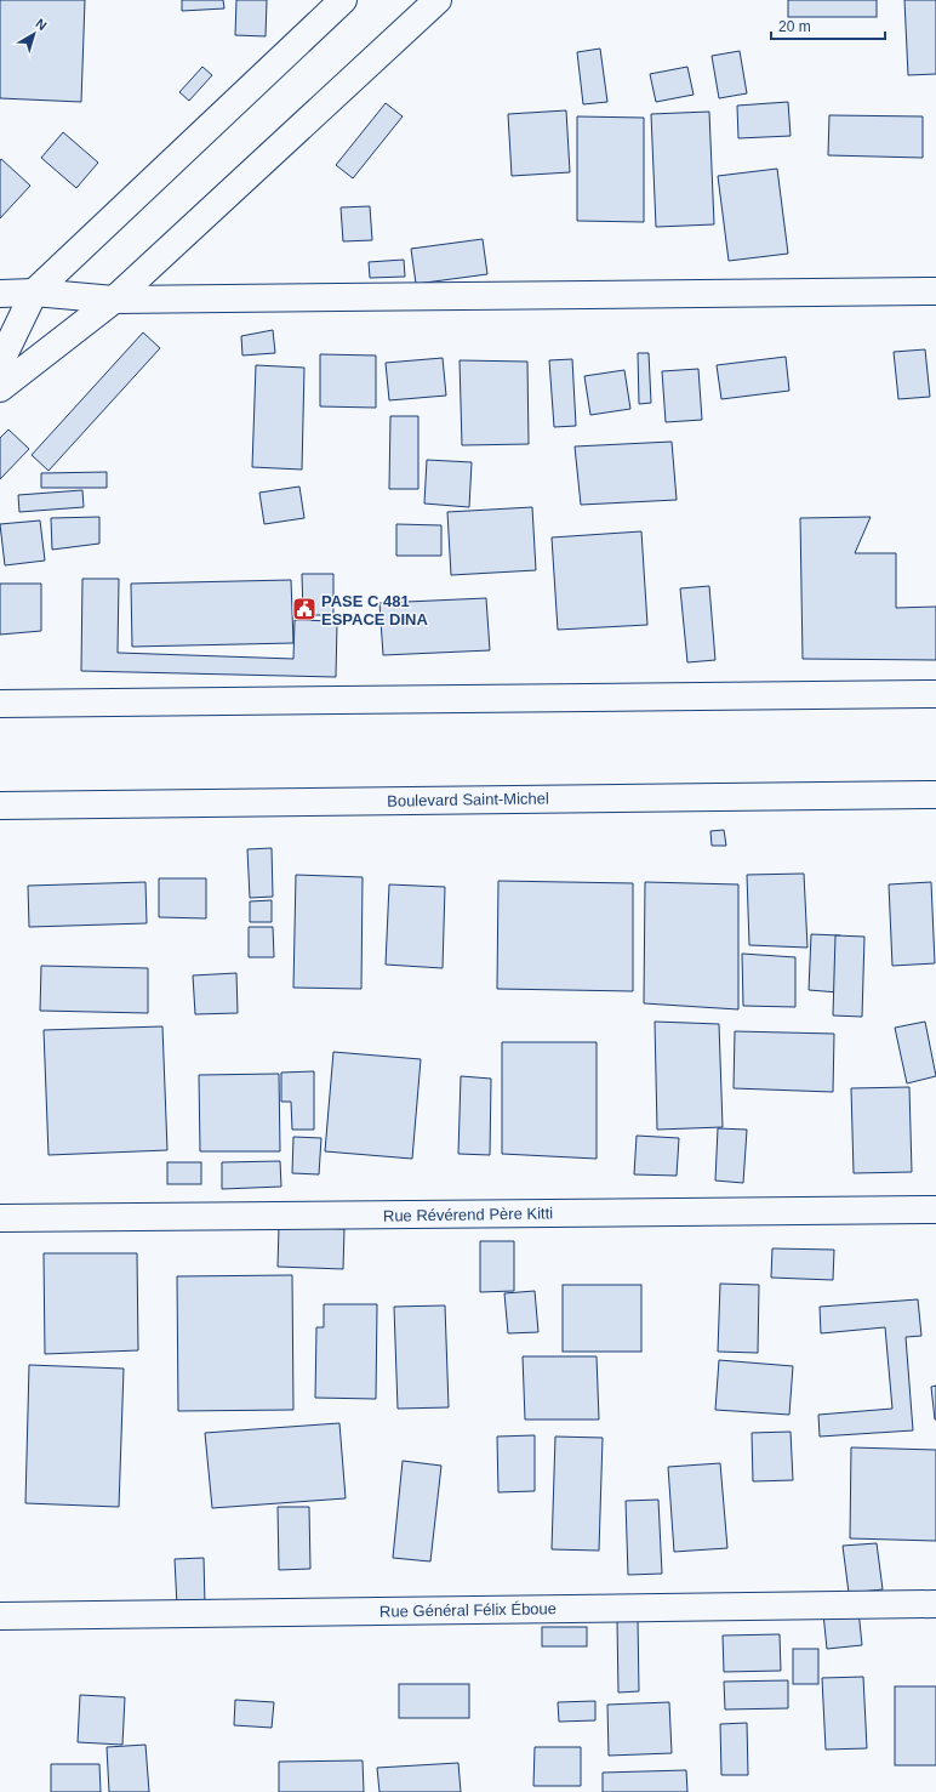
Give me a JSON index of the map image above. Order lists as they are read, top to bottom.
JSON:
{
  "streets": {
    "street": ["Boulevard Saint-Michel", "Rue Révérend Père Kitti", "Rue Général Félix Éboue"]
  },
  "places": {
    "public building": ["PASE C 481 ESPACE DINA"]
  },
  "scale_bar": "20 m",
  "north": "top right"
}
